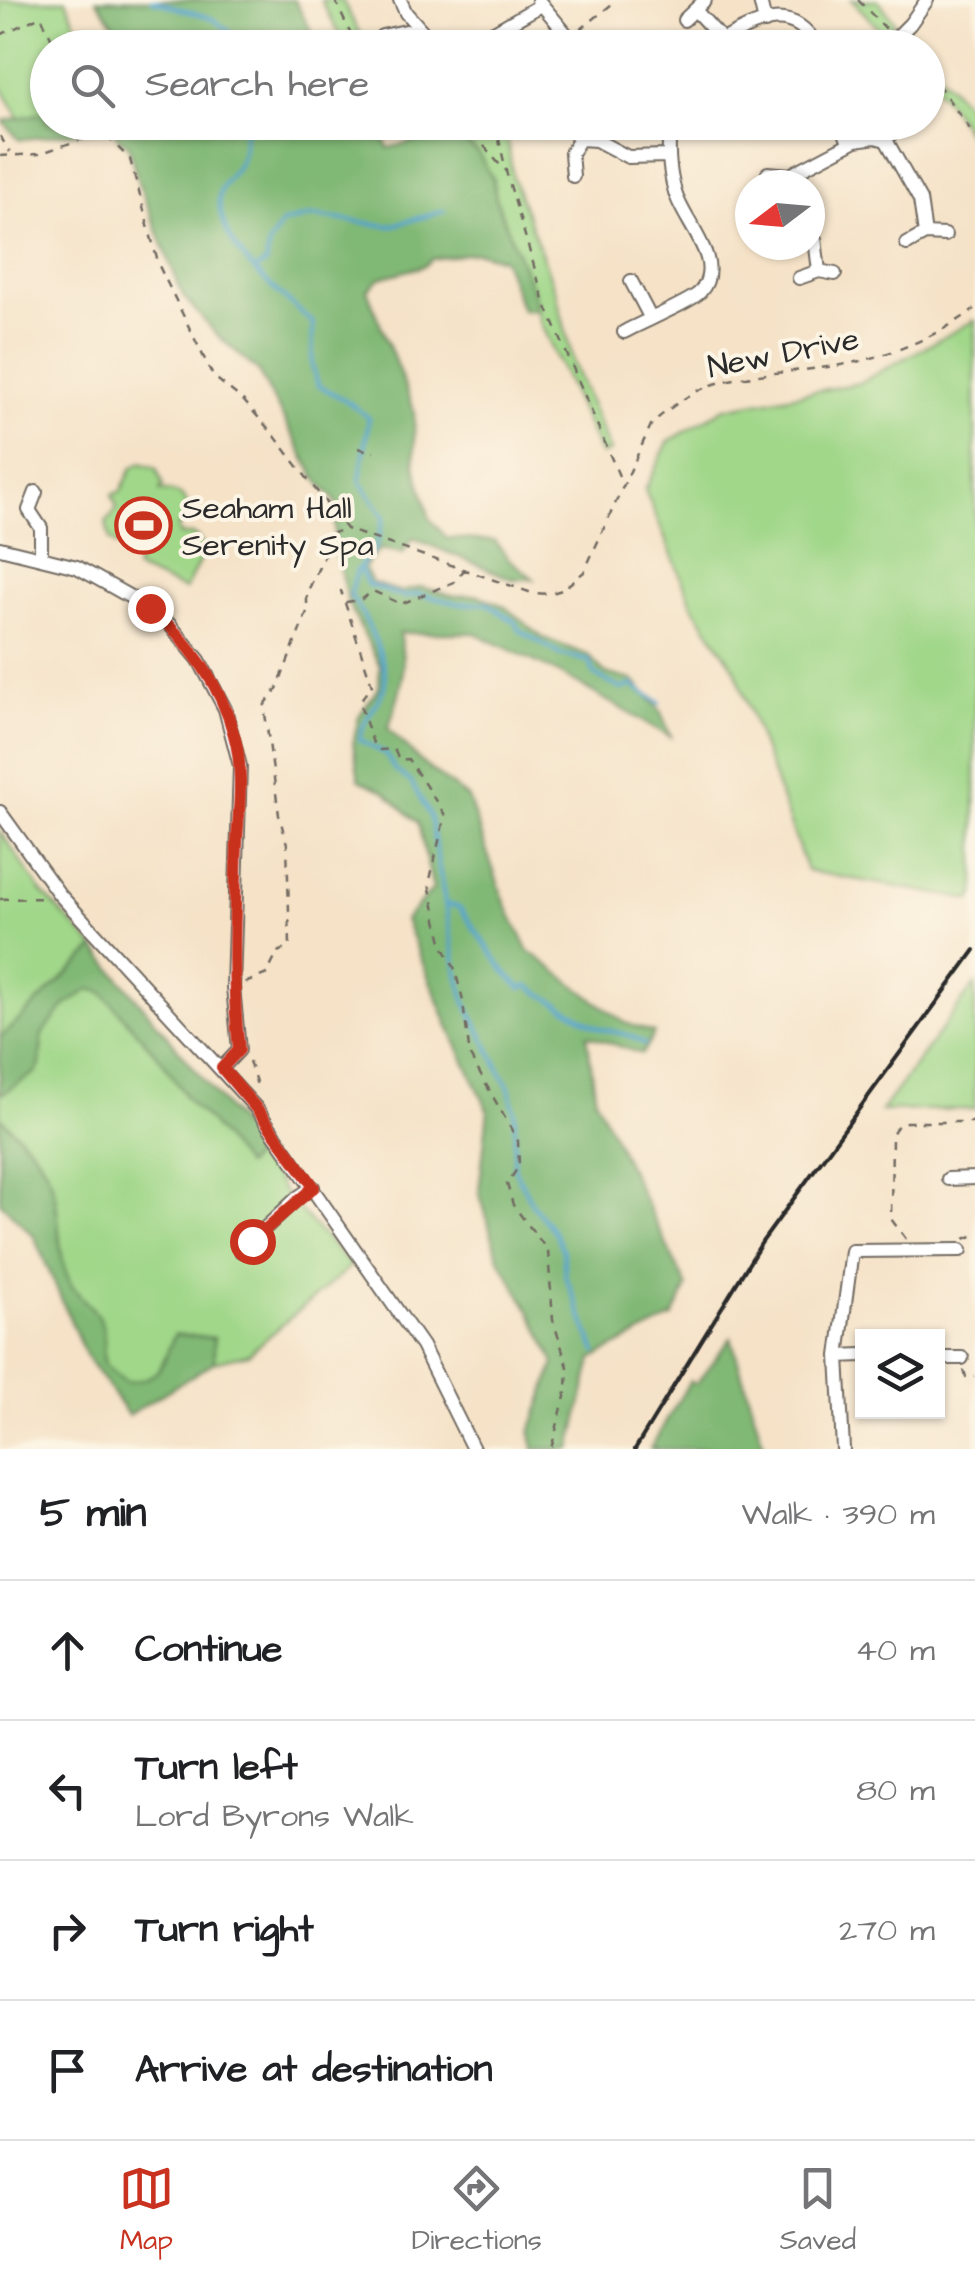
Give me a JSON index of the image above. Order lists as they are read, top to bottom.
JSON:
{
  "streets": {
    "path": ["New Drive"]
  },
  "places": {
    "sports": ["Seaham Hall Serenity Spa"]
  },
  "north": "left",
  "page": {
    "search": "Search here",
    "heading": ["5 min", "Walk · 390 m"],
    "list": [
      ["Continue", "40 m"],
      ["Turn left", "Lord Byrons Walk", "80 m"],
      ["Turn right", "270 m"],
      "Arrive at destination"
    ],
    "nav": ["Map", "Directions", "Saved"]
  }
}
